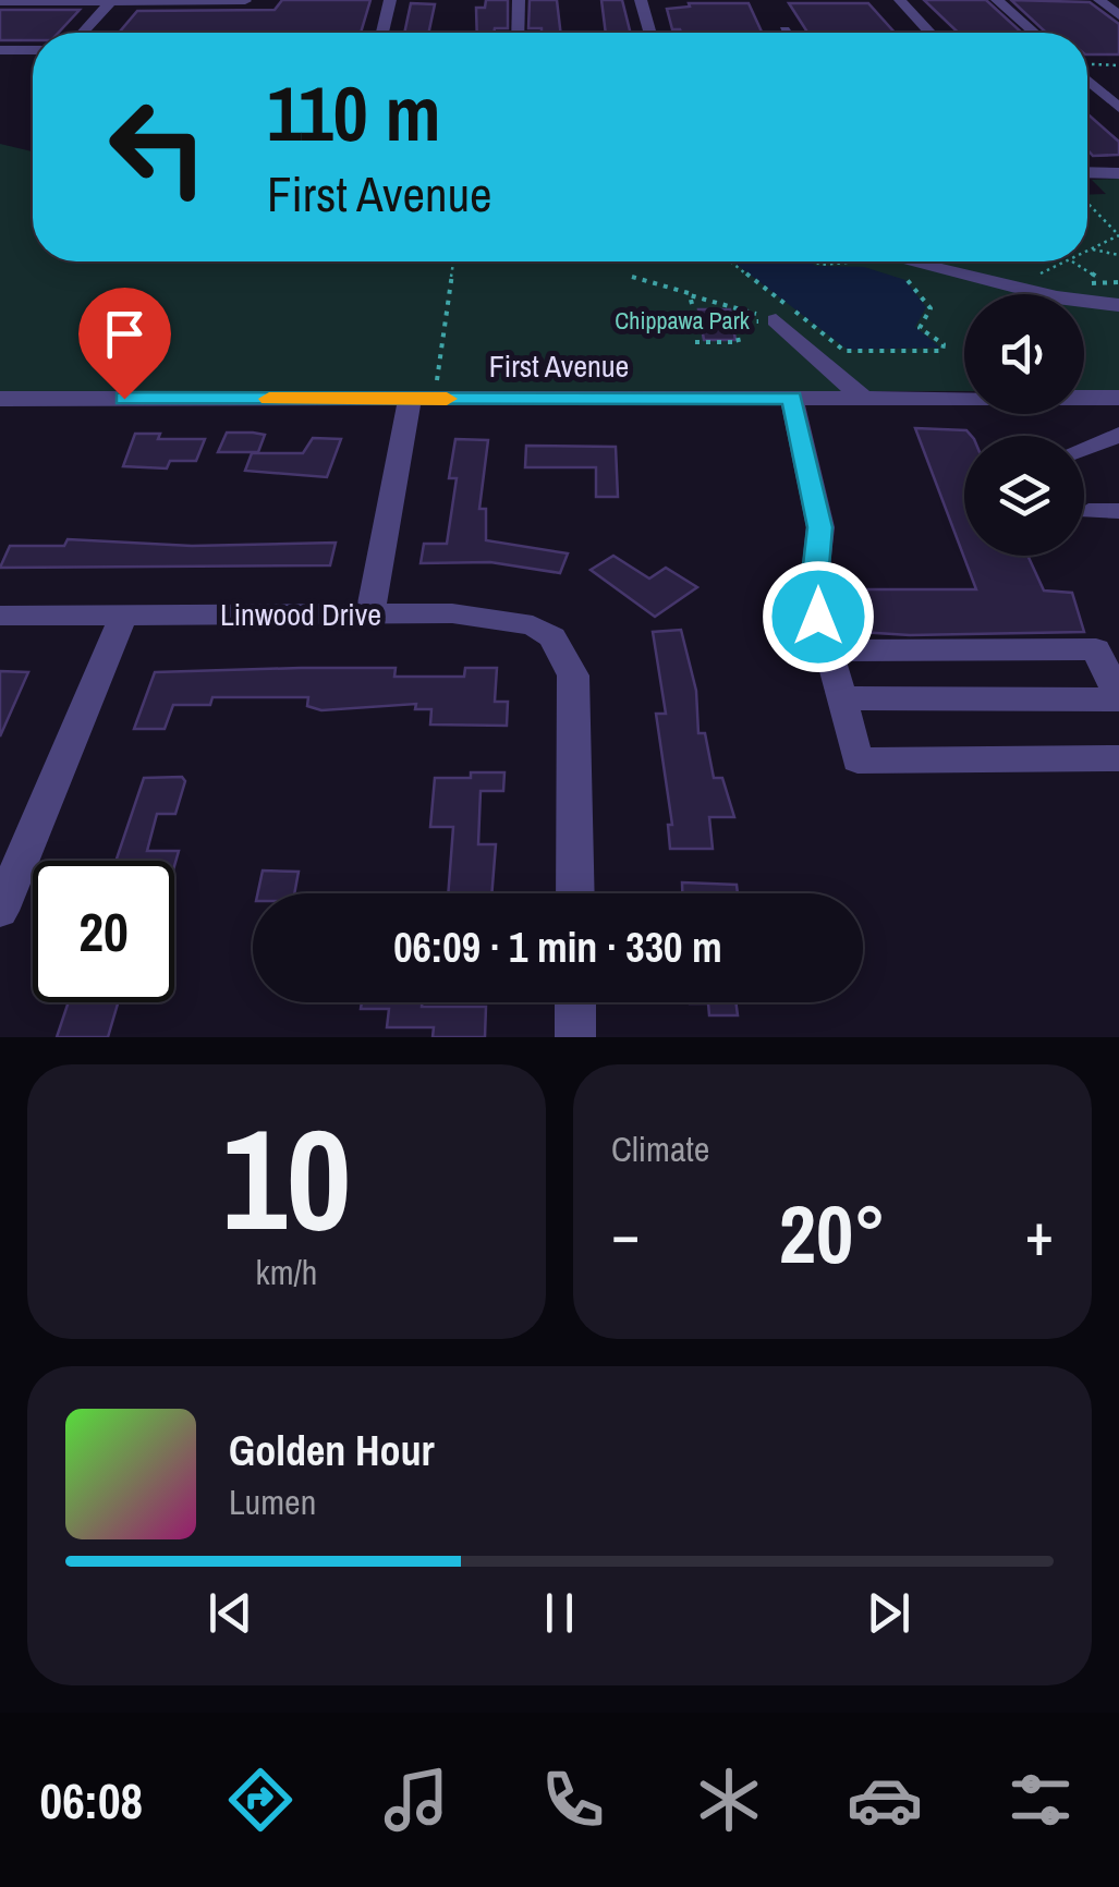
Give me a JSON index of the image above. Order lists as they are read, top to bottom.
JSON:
{
  "streets": {
    "street": ["First Avenue", "Linwood Drive"]
  },
  "parks": ["Chippawa Park"],
  "page": {
    "turn": ["110 m", "First Avenue"],
    "limit": "20",
    "trip": "06:09 · 1 min · 330 m",
    "tile": [
      ["10", "km/h"],
      "Climate"
    ],
    "heat": ["−", "20°", "+"],
    "song": ["Golden Hour", "Lumen"],
    "tabs": "06:08"
  }
}
